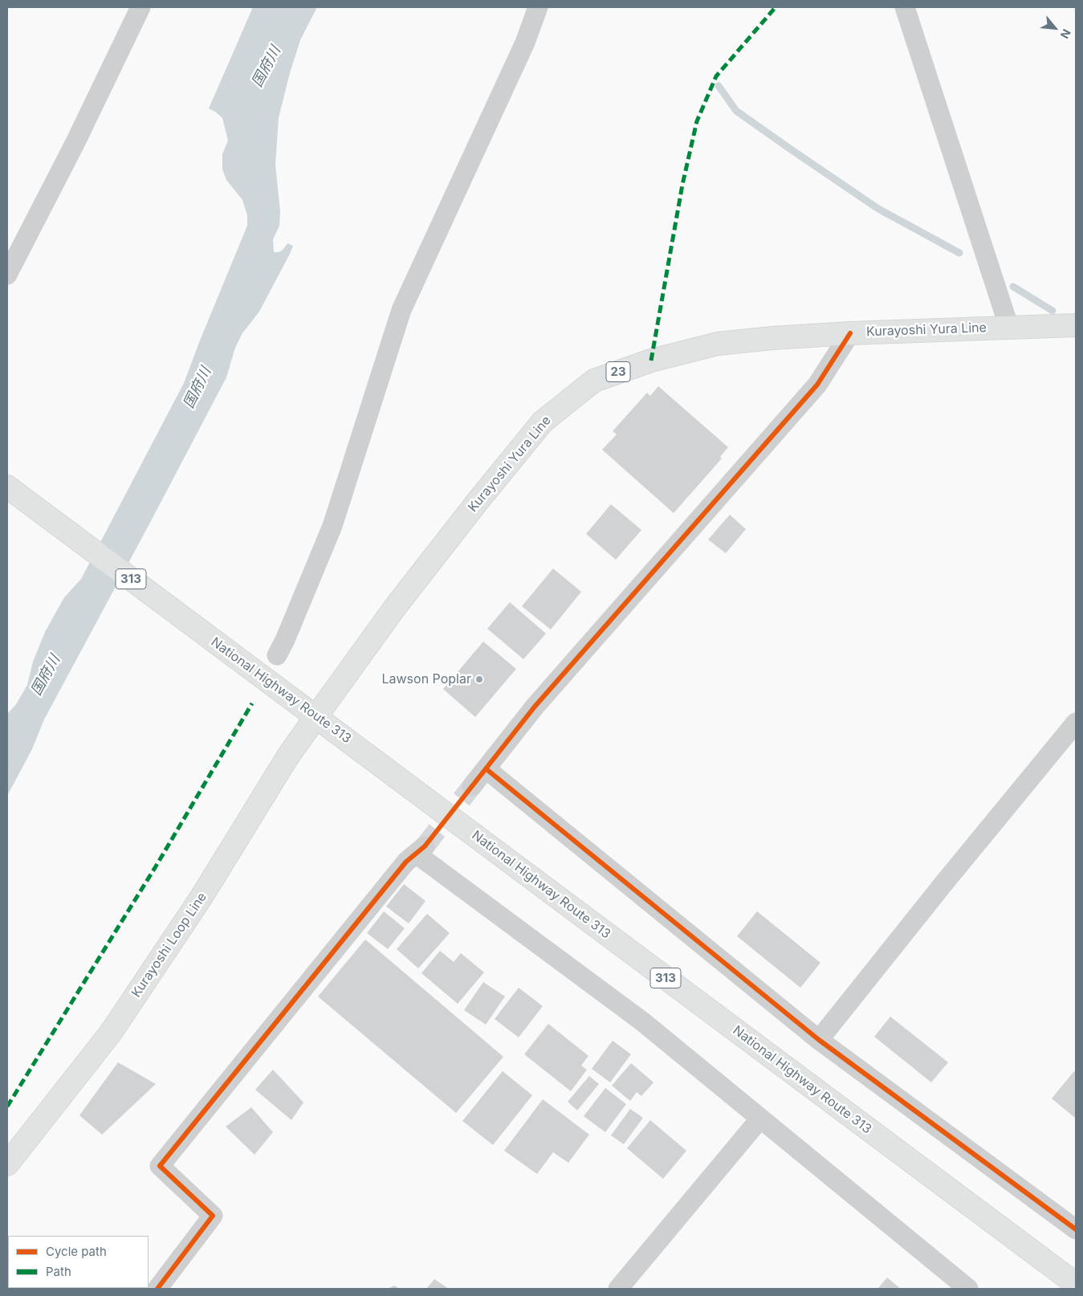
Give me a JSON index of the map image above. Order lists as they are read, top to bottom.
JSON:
{
  "streets": {
    "main road": [
      "Kurayoshi Yura Line",
      "23",
      "313",
      "National Highway Route 313",
      "Kurayoshi Loop Line"
    ]
  },
  "crossings": [
    ["Kurayoshi Yura Line", "National Highway Route 313"],
    ["Kurayoshi Yura Line", "Kurayoshi Loop Line"],
    ["National Highway Route 313", "Kurayoshi Loop Line"]
  ],
  "water": ["国府川"],
  "places": ["Lawson Poplar"],
  "legend": ["Cycle path", "Path"],
  "north": "bottom right"
}
